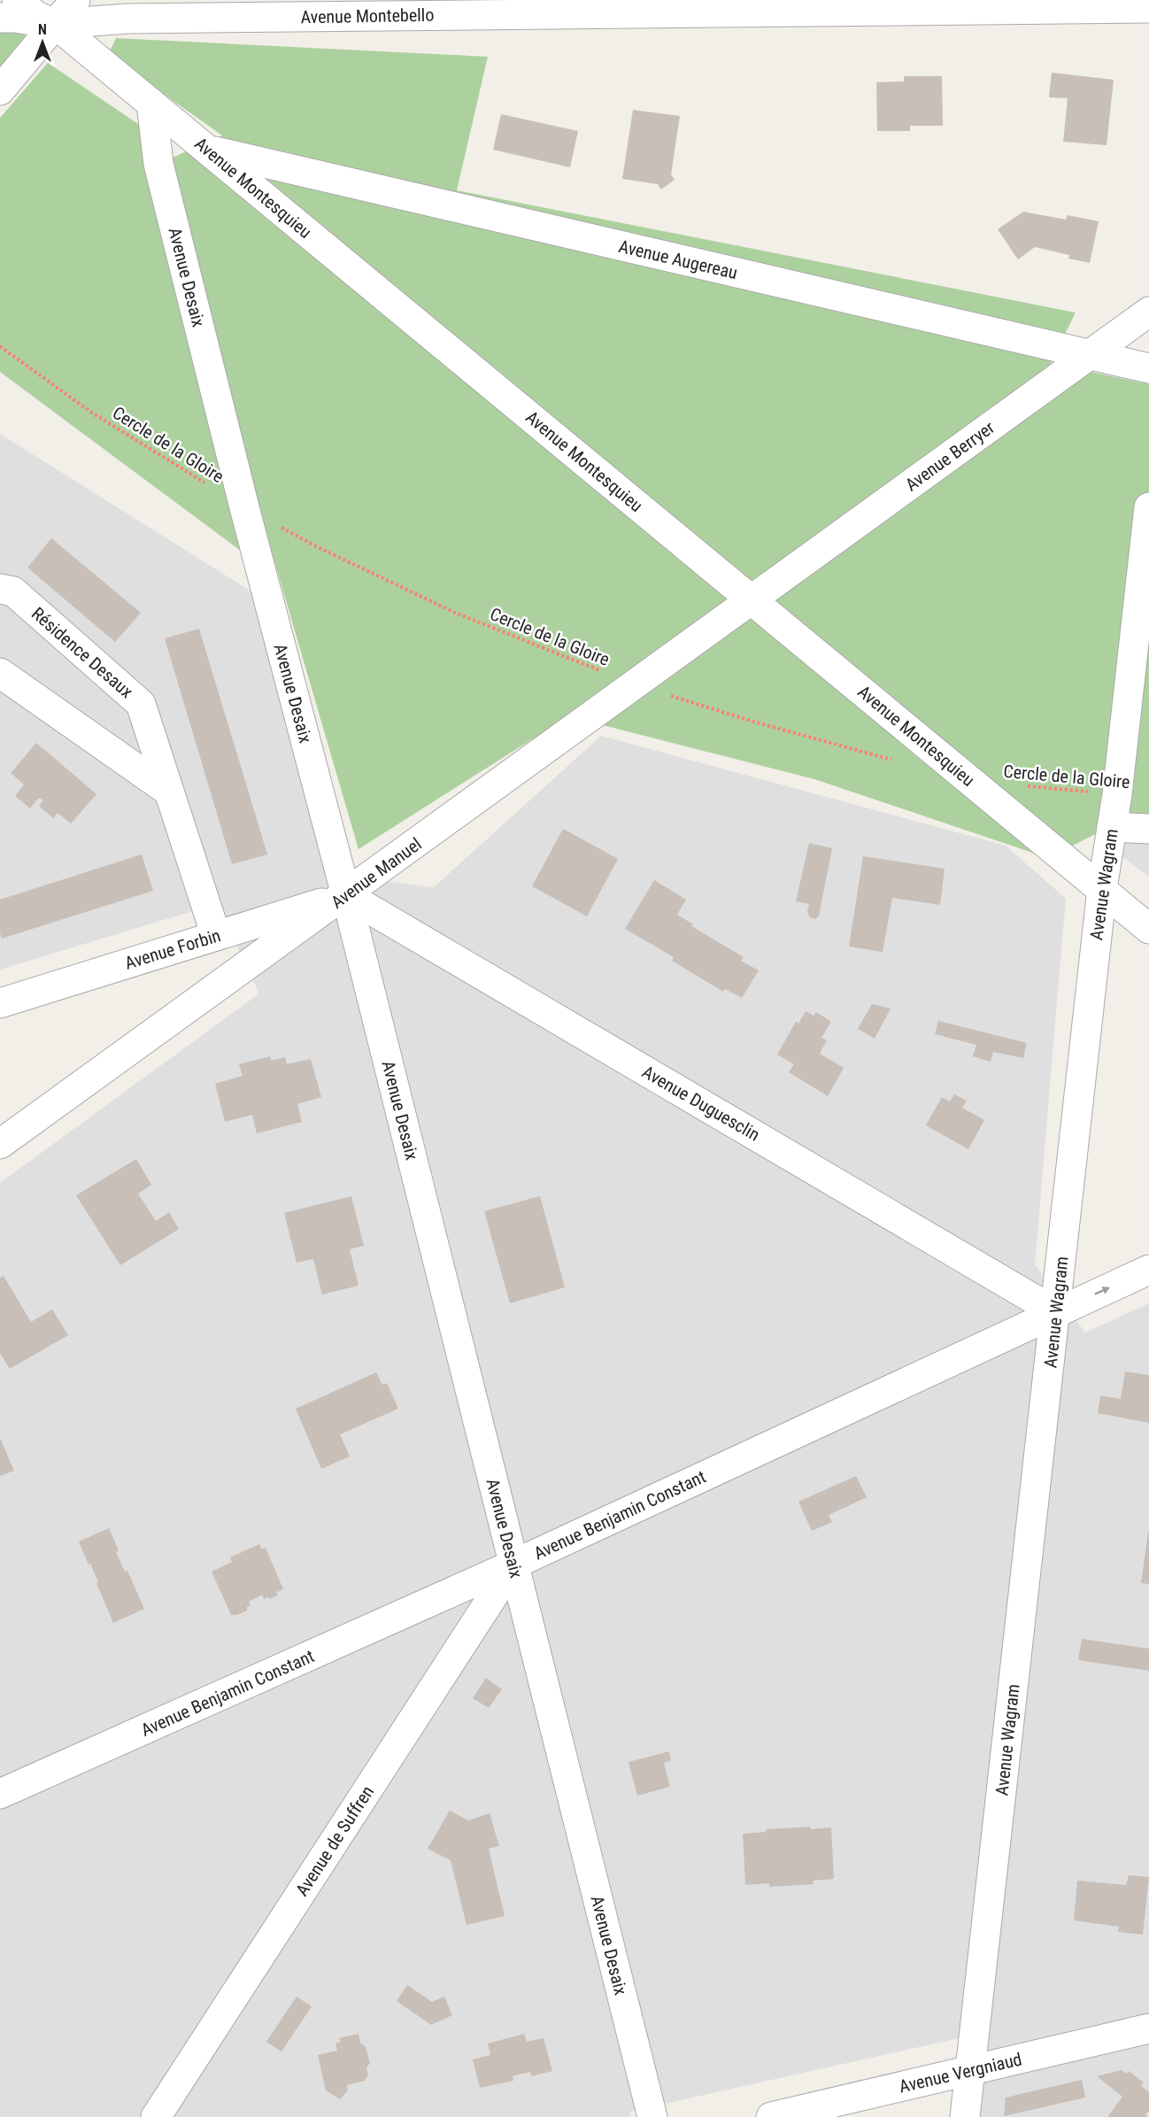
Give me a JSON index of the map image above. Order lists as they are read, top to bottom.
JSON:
{
  "streets": {
    "street": [
      "Avenue Montebello",
      "Avenue Montesquieu",
      "Avenue Augereau",
      "Avenue Desaix",
      "Avenue Berryer",
      "Résidence Desaux",
      "Avenue Manuel",
      "Avenue Wagram",
      "Avenue Forbin",
      "Avenue Duguesclin",
      "Avenue Benjamin Constant",
      "Avenue de Suffren",
      "Avenue Vergniaud"
    ],
    "path": ["Cercle de la Gloire"]
  },
  "crossings": [
    ["Avenue Montebello", "Avenue Montesquieu"],
    ["Avenue Montesquieu", "Avenue Augereau"],
    ["Avenue Montesquieu", "Avenue Desaix"],
    ["Avenue Montesquieu", "Avenue Berryer"],
    ["Avenue Montesquieu", "Avenue Manuel"],
    ["Avenue Montesquieu", "Avenue Wagram"],
    ["Avenue Augereau", "Avenue Berryer"],
    ["Avenue Desaix", "Cercle de la Gloire"],
    ["Avenue Desaix", "Avenue Manuel"],
    ["Avenue Desaix", "Avenue Forbin"],
    ["Avenue Desaix", "Avenue Duguesclin"],
    ["Avenue Desaix", "Avenue Benjamin Constant"],
    ["Avenue Desaix", "Avenue de Suffren"],
    ["Cercle de la Gloire", "Avenue Manuel"],
    ["Cercle de la Gloire", "Avenue Wagram"],
    ["Avenue Berryer", "Avenue Manuel"],
    ["Résidence Desaux", "Avenue Forbin"],
    ["Avenue Manuel", "Avenue Forbin"],
    ["Avenue Manuel", "Avenue Duguesclin"],
    ["Avenue Wagram", "Avenue Duguesclin"],
    ["Avenue Wagram", "Avenue Benjamin Constant"],
    ["Avenue Wagram", "Avenue Vergniaud"],
    ["Avenue Forbin", "Avenue Duguesclin"],
    ["Avenue Duguesclin", "Avenue Benjamin Constant"],
    ["Avenue Benjamin Constant", "Avenue de Suffren"]
  ],
  "north": "top"
}
